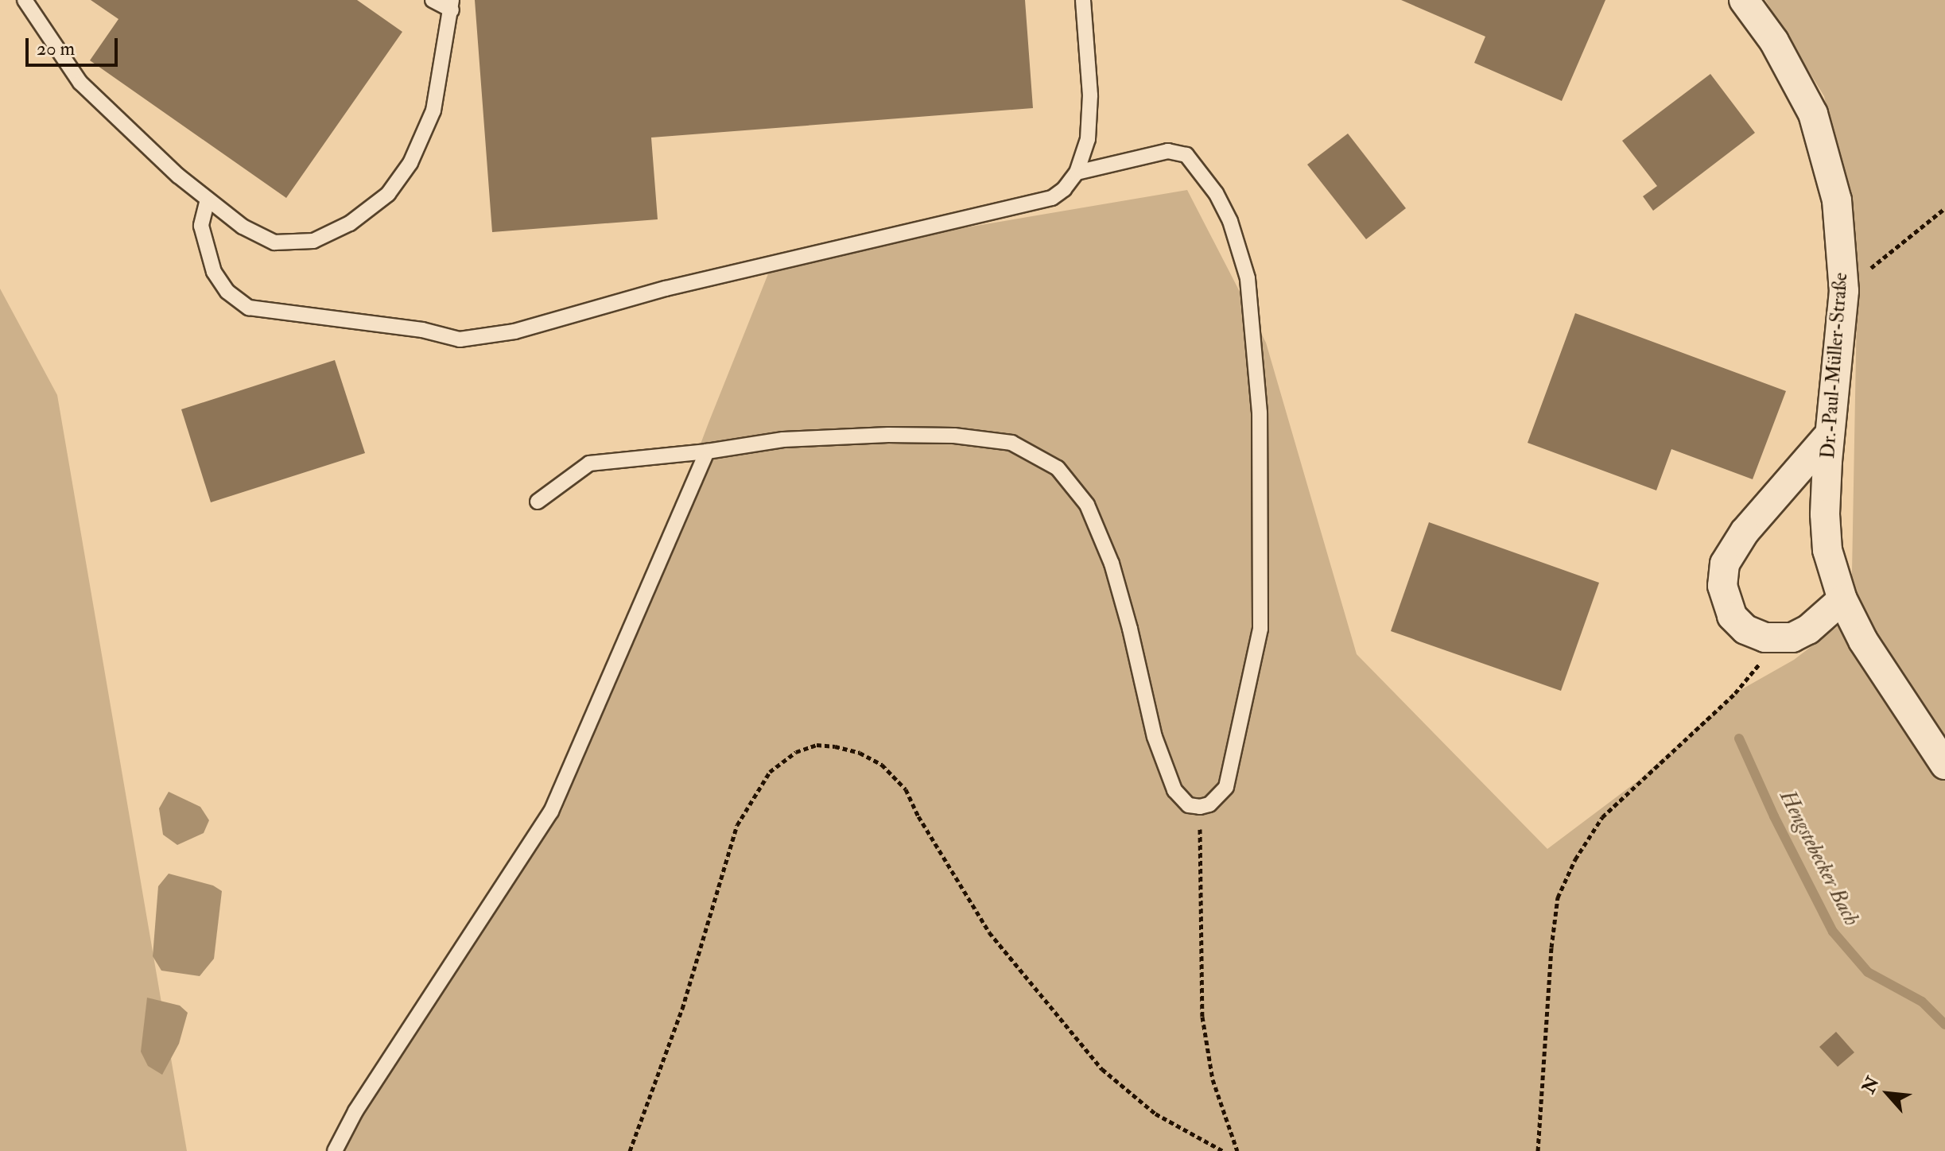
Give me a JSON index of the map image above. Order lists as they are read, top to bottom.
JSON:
{
  "streets": {
    "street": ["Dr.-Paul-Müller-Straße"]
  },
  "water": ["Hengstebecker Bach"],
  "scale_bar": "20 m",
  "north": "top left"
}
